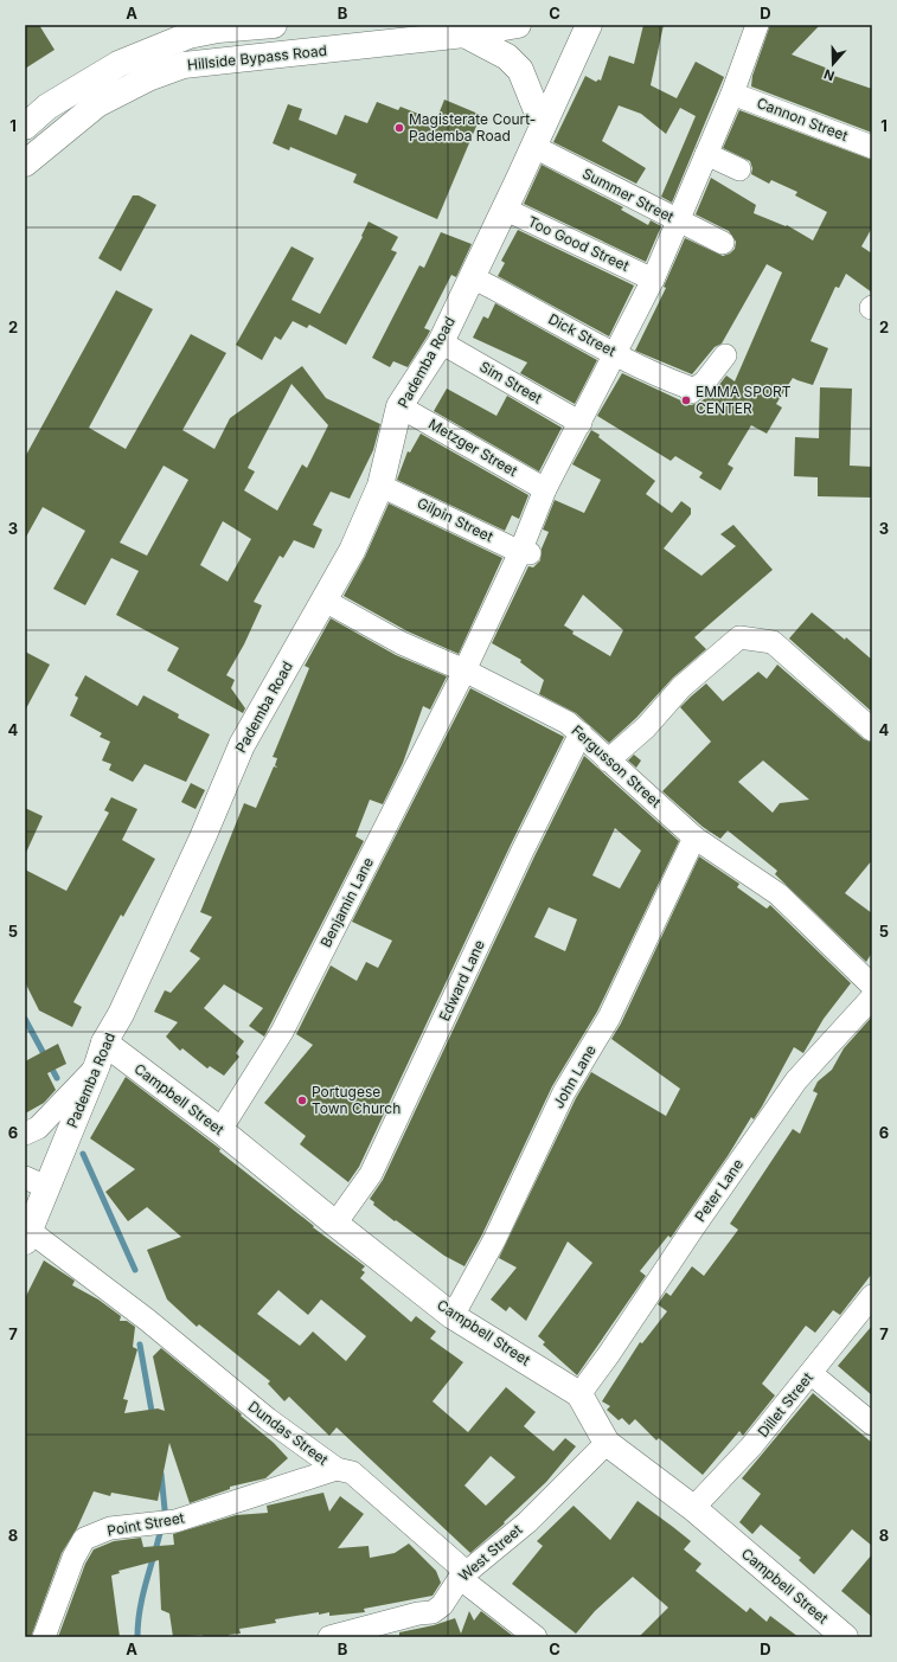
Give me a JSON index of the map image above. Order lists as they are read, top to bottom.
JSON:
{
  "streets": {
    "main road": ["Hillside Bypass Road", "Pademba Road", "Campbell Street"],
    "street": [
      "Cannon Street",
      "Summer Street",
      "Too Good Street",
      "Dick Street",
      "Sim Street",
      "Metzger Street",
      "Gilpin Street",
      "Fergusson Street",
      "Benjamin Lane",
      "Edward Lane",
      "John Lane",
      "Peter Lane",
      "Dillet Street",
      "Dundas Street",
      "Point Street",
      "West Street"
    ]
  },
  "crossings": [
    ["Cannon Street", "Benjamin Lane"],
    ["Summer Street", "Pademba Road"],
    ["Summer Street", "Benjamin Lane"],
    ["Too Good Street", "Pademba Road"],
    ["Too Good Street", "Benjamin Lane"],
    ["Dick Street", "Pademba Road"],
    ["Dick Street", "Benjamin Lane"],
    ["Pademba Road", "Sim Street"],
    ["Pademba Road", "Metzger Street"],
    ["Pademba Road", "Gilpin Street"],
    ["Pademba Road", "Fergusson Street"],
    ["Pademba Road", "Campbell Street"],
    ["Pademba Road", "Dundas Street"],
    ["Sim Street", "Benjamin Lane"],
    ["Metzger Street", "Benjamin Lane"],
    ["Gilpin Street", "Benjamin Lane"],
    ["Fergusson Street", "Benjamin Lane"],
    ["Fergusson Street", "Edward Lane"],
    ["Fergusson Street", "John Lane"],
    ["Benjamin Lane", "Campbell Street"],
    ["Edward Lane", "Campbell Street"],
    ["John Lane", "Campbell Street"],
    ["Campbell Street", "Peter Lane"],
    ["Campbell Street", "Dillet Street"],
    ["Campbell Street", "West Street"],
    ["Dundas Street", "Point Street"],
    ["Dundas Street", "West Street"]
  ],
  "places": ["Magisterate Court- Pademba Road", "EMMA SPORT CENTER", "Portugese Town Church"],
  "north": "bottom",
  "grid": {
    "columns": [
      "A",
      "B",
      "C",
      "D"
    ],
    "rows": [
      "1",
      "2",
      "3",
      "4",
      "5",
      "6",
      "7",
      "8"
    ]
  }
}
